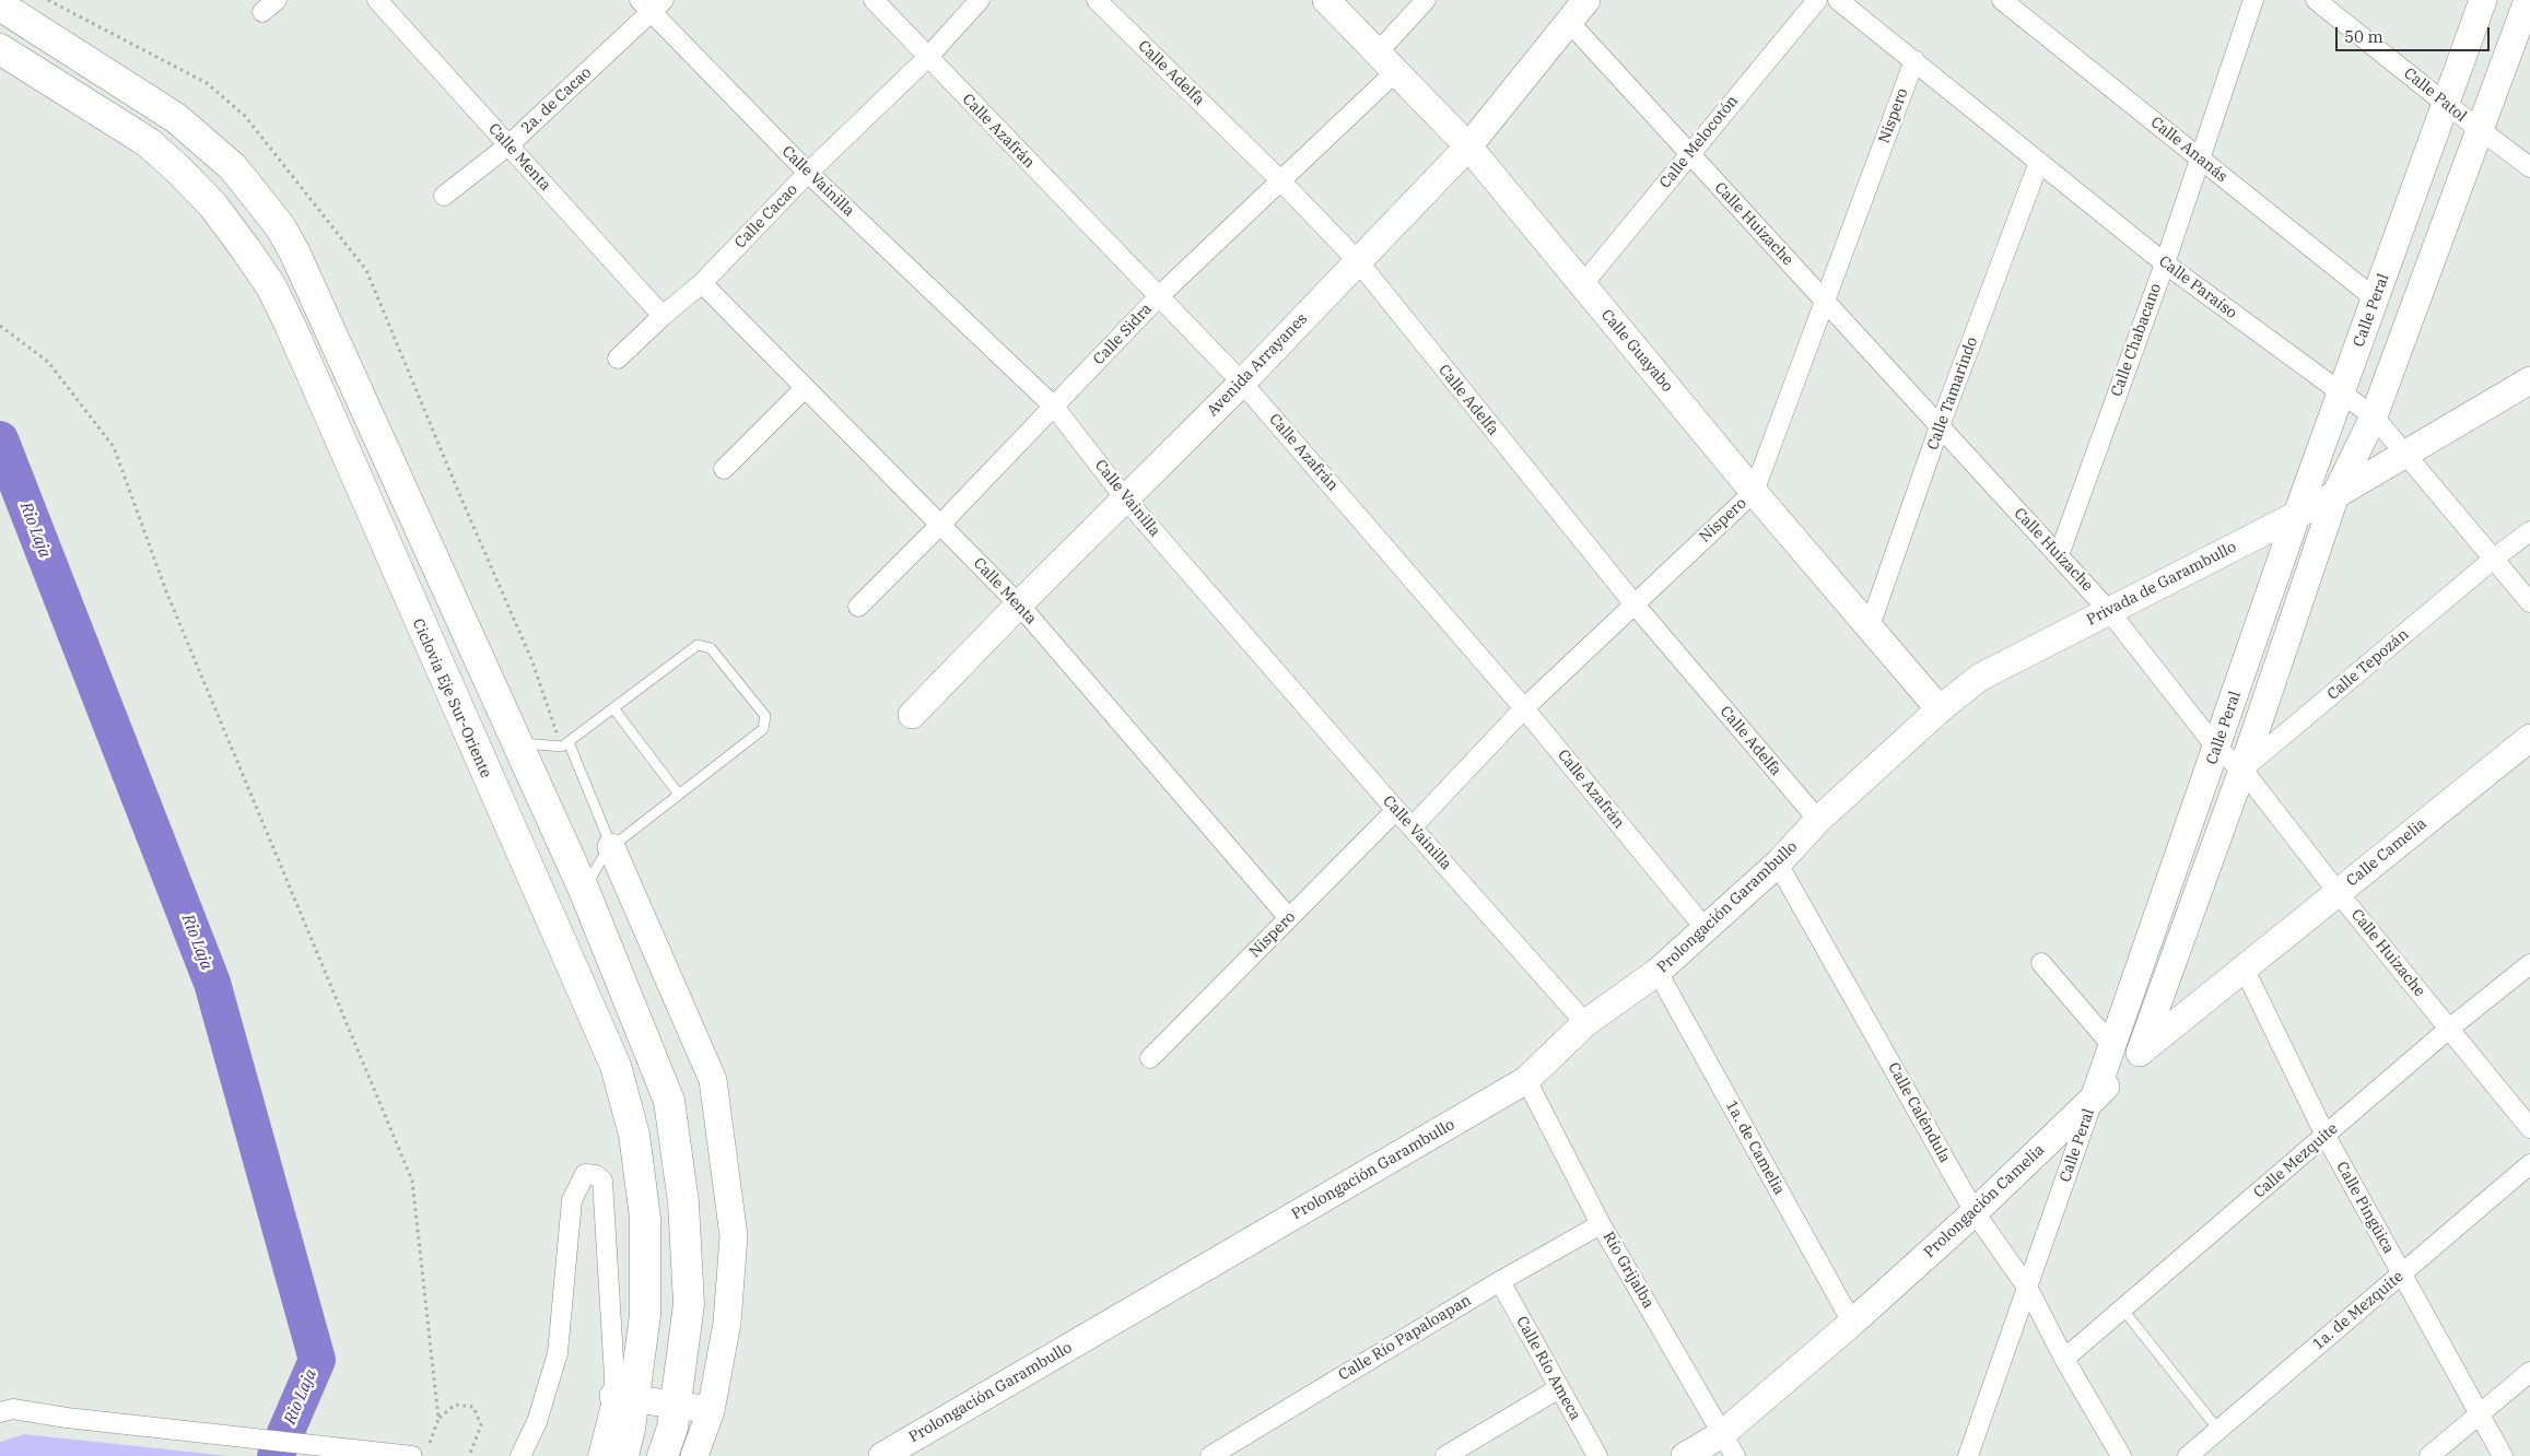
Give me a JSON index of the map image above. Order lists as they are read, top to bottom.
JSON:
{
  "streets": {
    "main road": [
      "Calle Peral",
      "Calle Guayabo",
      "Avenida Arrayanes",
      "Privada de Garambullo",
      "Calle Camelia",
      "Prolongación Garambullo",
      "Prolongación Camelia"
    ],
    "street": [
      "Calle Adelfa",
      "Calle Patol",
      "2a. de Cacao",
      "Nispero",
      "Calle Azafrán",
      "Calle Melocotón",
      "Calle Ananás",
      "Calle Menta",
      "Calle Vainilla",
      "Calle Cacao",
      "Calle Huizache",
      "Calle Paraíso",
      "Calle Sidra",
      "Calle Chabacano",
      "Calle Tamarindo",
      "Calle Tepozán",
      "Calle Caléndula",
      "1a. de Camelia",
      "Calle Mezquite",
      "Calle Pingüica",
      "Río Grijalba",
      "1a. de Mezquite",
      "Calle Río Papaloapan",
      "Calle Río Ameca"
    ]
  },
  "crossings": [
    ["Calle Adelfa", "Nispero"],
    ["Calle Adelfa", "Calle Sidra"],
    ["Calle Adelfa", "Avenida Arrayanes"],
    ["Calle Adelfa", "Privada de Garambullo"],
    ["Calle Adelfa", "Prolongación Garambullo"],
    ["Calle Patol", "Calle Peral"],
    ["2a. de Cacao", "Calle Menta"],
    ["2a. de Cacao", "Calle Vainilla"],
    ["Nispero", "Calle Azafrán"],
    ["Nispero", "Calle Menta"],
    ["Nispero", "Calle Vainilla"],
    ["Nispero", "Calle Huizache"],
    ["Nispero", "Calle Paraíso"],
    ["Nispero", "Calle Guayabo"],
    ["Calle Azafrán", "Calle Cacao"],
    ["Calle Azafrán", "Calle Sidra"],
    ["Calle Azafrán", "Avenida Arrayanes"],
    ["Calle Azafrán", "Prolongación Garambullo"],
    ["Calle Melocotón", "Calle Huizache"],
    ["Calle Melocotón", "Calle Guayabo"],
    ["Calle Ananás", "Calle Peral"],
    ["Calle Ananás", "Calle Chabacano"],
    ["Calle Menta", "Calle Cacao"],
    ["Calle Menta", "Calle Sidra"],
    ["Calle Menta", "Avenida Arrayanes"],
    ["Calle Vainilla", "Calle Cacao"],
    ["Calle Vainilla", "Calle Sidra"],
    ["Calle Vainilla", "Avenida Arrayanes"],
    ["Calle Vainilla", "Prolongación Garambullo"],
    ["Calle Huizache", "Calle Peral"],
    ["Calle Huizache", "Calle Chabacano"],
    ["Calle Huizache", "Avenida Arrayanes"],
    ["Calle Huizache", "Calle Tamarindo"],
    ["Calle Huizache", "Privada de Garambullo"],
    ["Calle Huizache", "Calle Tepozán"],
    ["Calle Huizache", "Calle Camelia"],
    ["Calle Huizache", "Calle Mezquite"],
    ["Calle Paraíso", "Calle Peral"],
    ["Calle Paraíso", "Calle Chabacano"],
    ["Calle Paraíso", "Calle Tamarindo"],
    ["Calle Paraíso", "Privada de Garambullo"],
    ["Calle Paraíso", "Calle Tepozán"],
    ["Calle Peral", "Privada de Garambullo"],
    ["Calle Peral", "Calle Tepozán"],
    ["Calle Peral", "Calle Caléndula"],
    ["Calle Peral", "Prolongación Camelia"],
    ["Calle Sidra", "Calle Guayabo"],
    ["Calle Guayabo", "Avenida Arrayanes"],
    ["Calle Guayabo", "Calle Tamarindo"],
    ["Calle Guayabo", "Privada de Garambullo"],
    ["Privada de Garambullo", "Prolongación Garambullo"],
    ["Calle Camelia", "Calle Pingüica"],
    ["Prolongación Garambullo", "Calle Caléndula"],
    ["Prolongación Garambullo", "1a. de Camelia"],
    ["Prolongación Garambullo", "Río Grijalba"],
    ["Calle Caléndula", "Calle Mezquite"],
    ["Calle Caléndula", "Prolongación Camelia"],
    ["1a. de Camelia", "Prolongación Camelia"],
    ["Calle Mezquite", "Calle Pingüica"],
    ["Prolongación Camelia", "Río Grijalba"],
    ["Calle Pingüica", "1a. de Mezquite"],
    ["Río Grijalba", "Calle Río Papaloapan"],
    ["Calle Río Papaloapan", "Calle Río Ameca"]
  ],
  "water": ["Rio Laja"],
  "scale_bar": "50 m"
}
